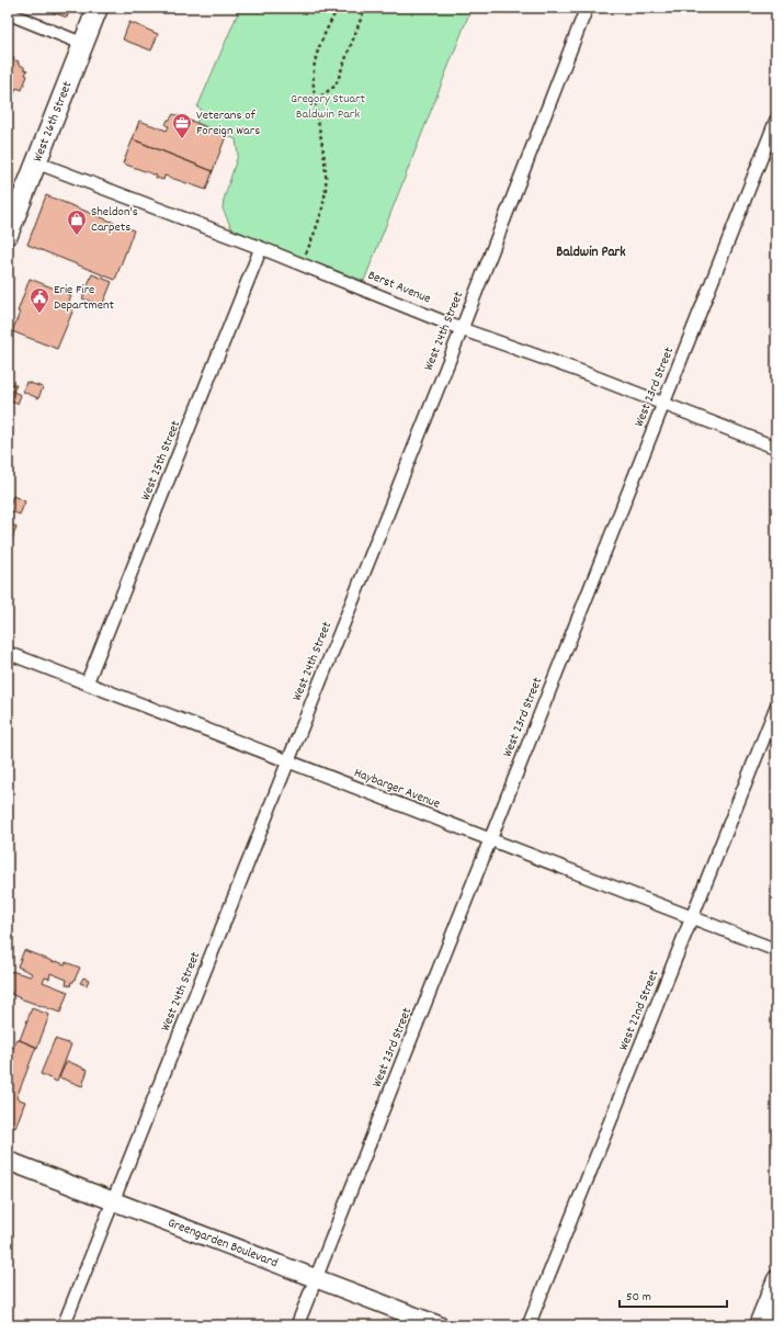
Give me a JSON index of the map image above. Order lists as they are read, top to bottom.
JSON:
{
  "streets": {
    "main road": ["West 26th Street"],
    "street": [
      "Berst Avenue",
      "West 24th Street",
      "West 23rd Street",
      "West 25th Street",
      "Haybarger Avenue",
      "West 22nd Street",
      "Greengarden Boulevard"
    ]
  },
  "crossings": [
    ["West 26th Street", "Berst Avenue"],
    ["Berst Avenue", "West 24th Street"],
    ["Berst Avenue", "West 23rd Street"],
    ["Berst Avenue", "West 25th Street"],
    ["West 24th Street", "Haybarger Avenue"],
    ["West 24th Street", "Greengarden Boulevard"],
    ["West 23rd Street", "Haybarger Avenue"],
    ["West 23rd Street", "Greengarden Boulevard"],
    ["West 25th Street", "Haybarger Avenue"],
    ["Haybarger Avenue", "West 22nd Street"]
  ],
  "districts": ["Baldwin Park"],
  "parks": ["Gregory Stuart Baldwin Park"],
  "places": {
    "office": ["Veterans of Foreign Wars"],
    "shop": ["Sheldon's Carpets"],
    "public building": ["Erie Fire Department"]
  },
  "scale_bar": "50 m"
}
